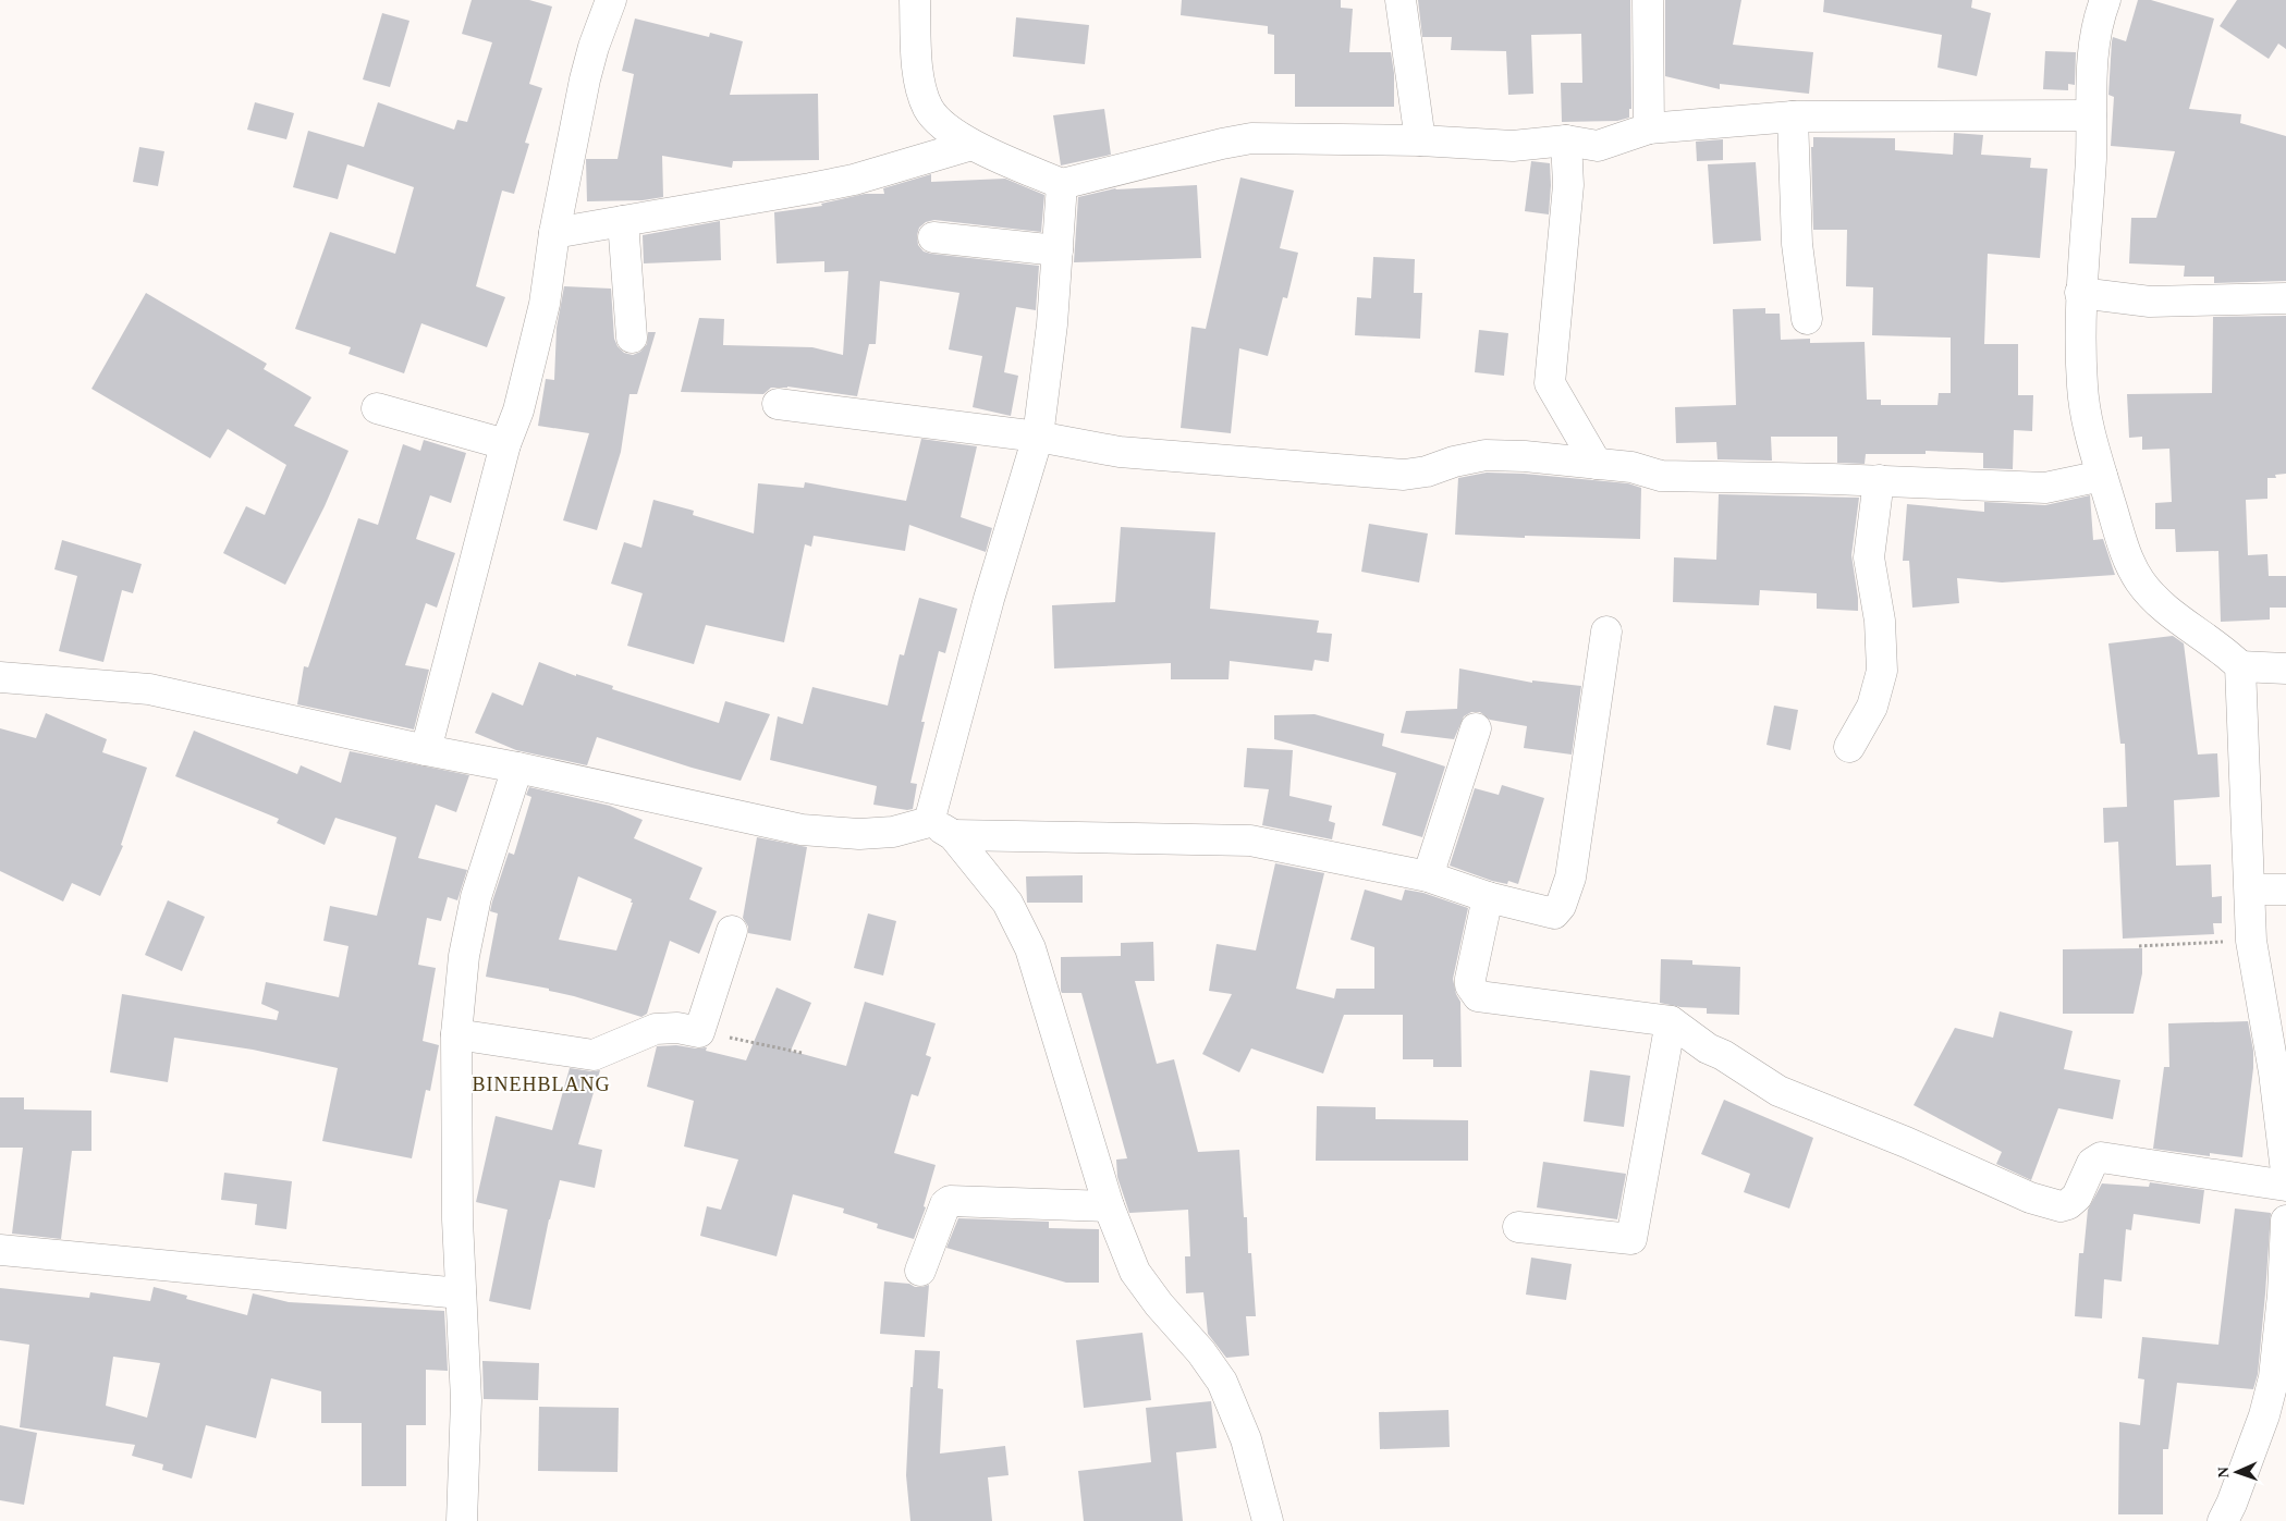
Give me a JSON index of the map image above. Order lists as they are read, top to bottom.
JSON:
{
  "districts": ["BINEHBLANG"],
  "north": "left"
}
